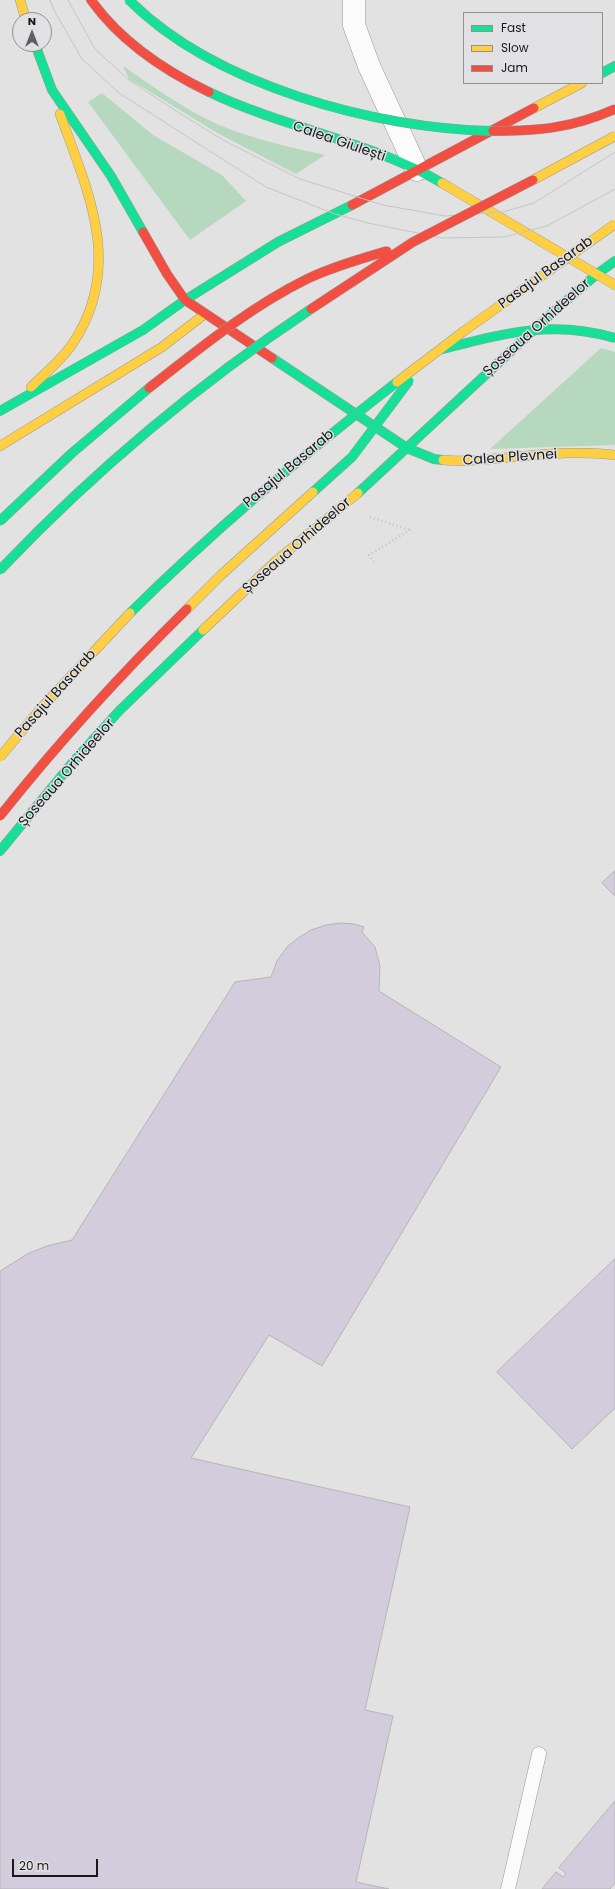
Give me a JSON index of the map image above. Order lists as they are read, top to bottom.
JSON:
{
  "streets": {
    "main road": [
      "Calea Giulești",
      "Pasajul Basarab",
      "Șoseaua Orhideelor",
      "Calea Plevnei"
    ]
  },
  "crossings": [
    ["Calea Giulești", "Șoseaua Orhideelor"],
    ["Șoseaua Orhideelor", "Calea Plevnei"]
  ],
  "legend": ["Fast", "Slow", "Jam"],
  "scale_bar": "20 m",
  "north": "top"
}
